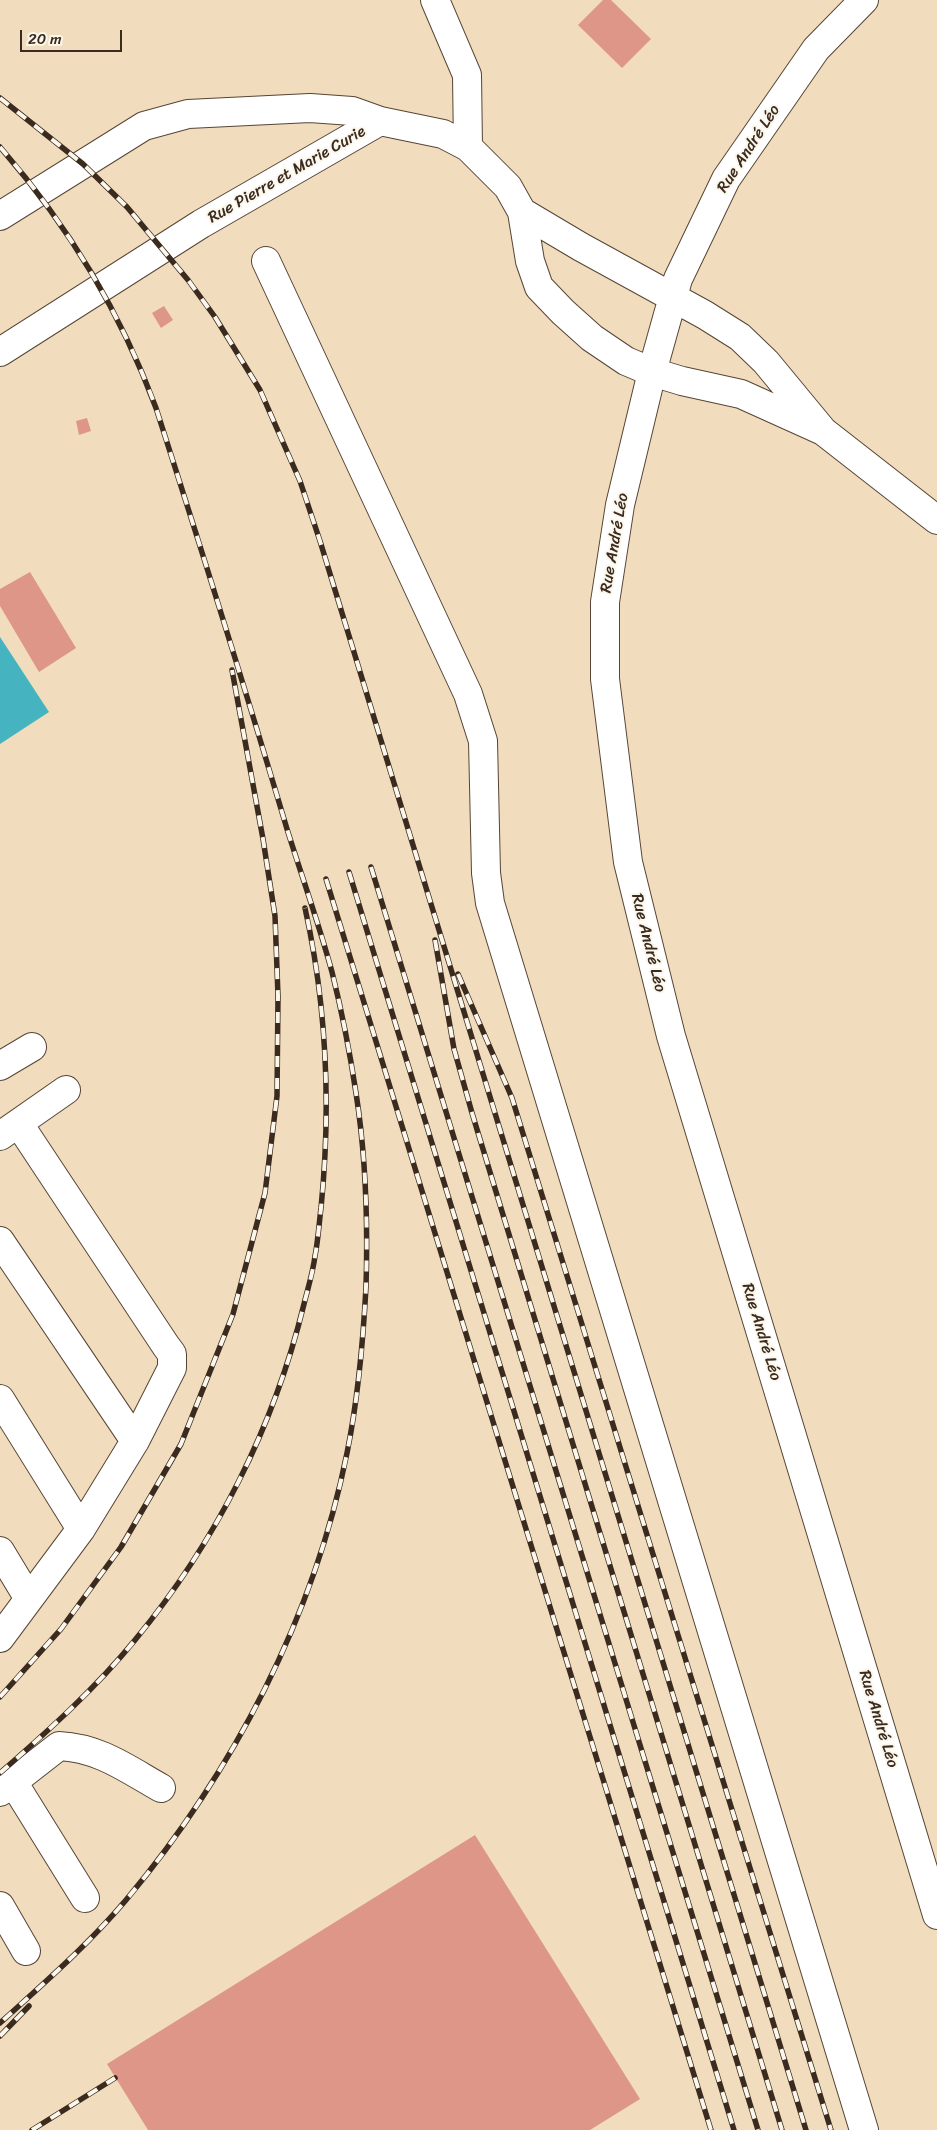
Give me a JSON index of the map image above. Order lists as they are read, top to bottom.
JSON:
{
  "streets": {
    "street": ["Rue André Léo", "Rue Pierre et Marie Curie"]
  },
  "scale_bar": "20 m"
}
